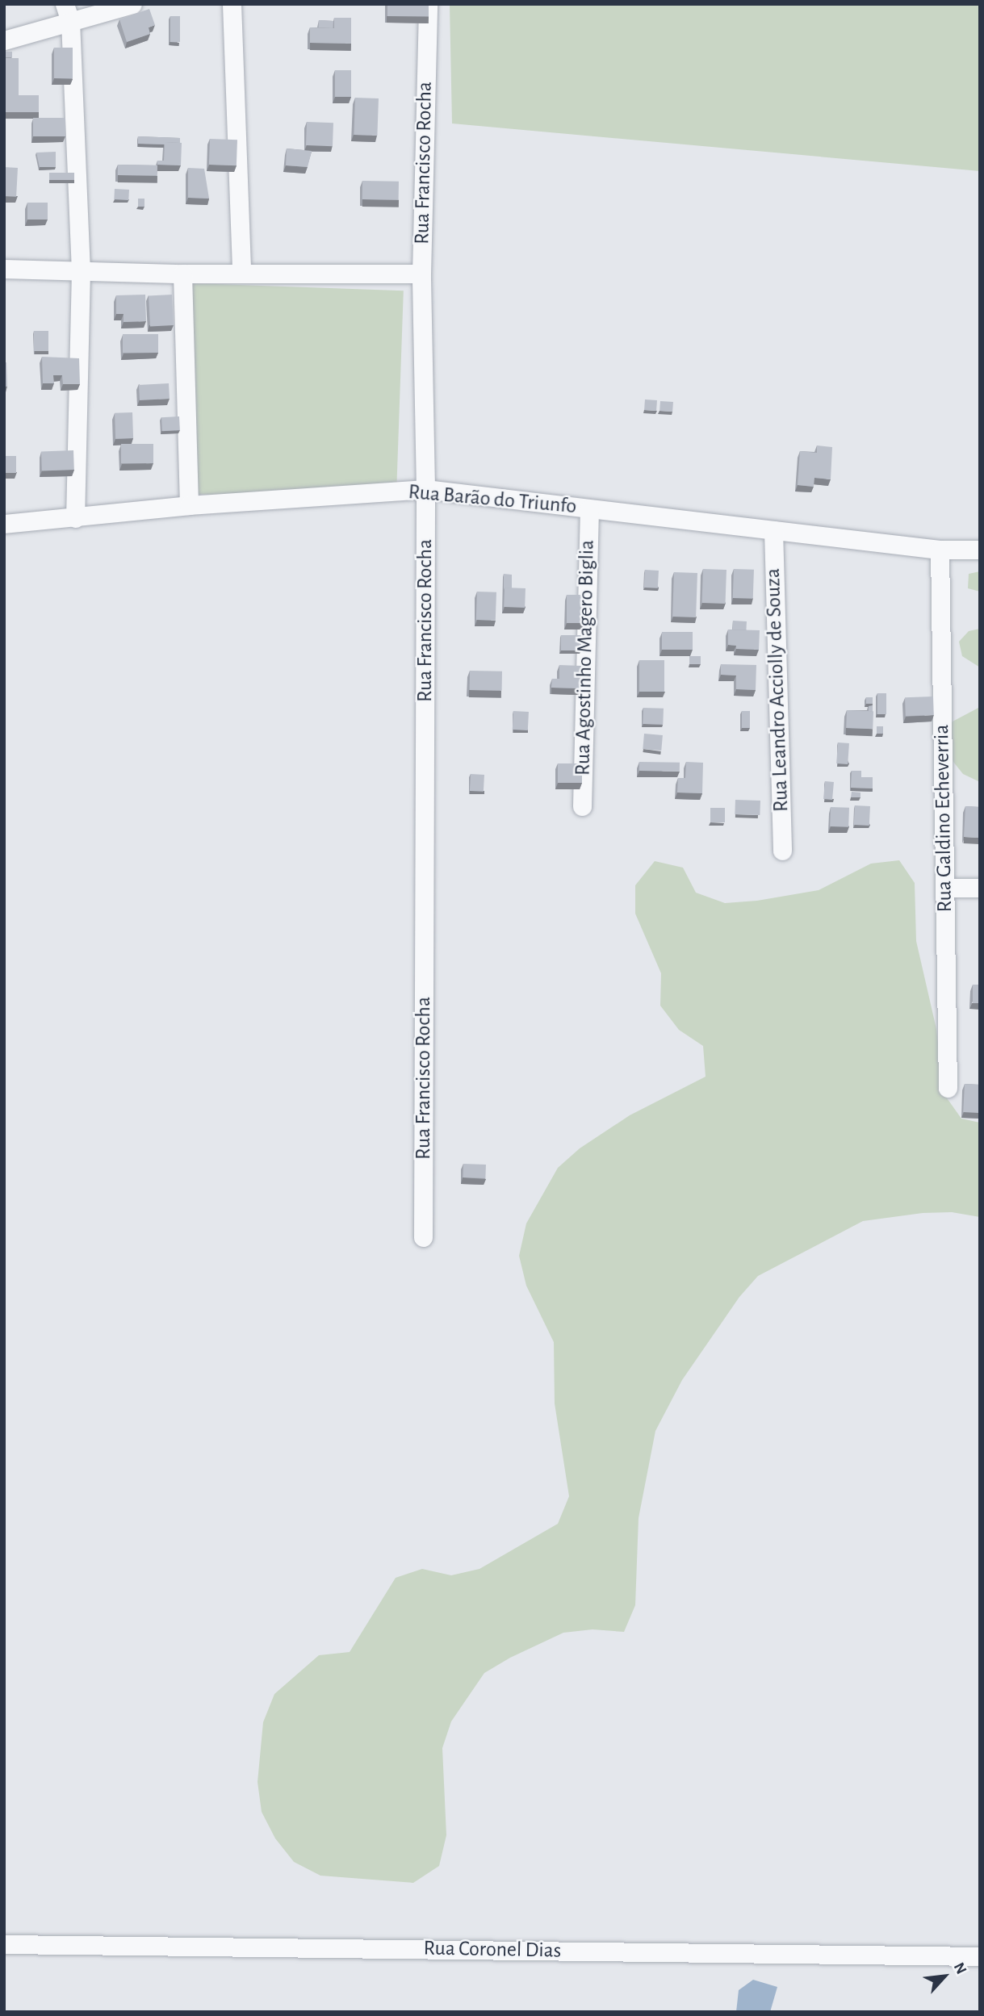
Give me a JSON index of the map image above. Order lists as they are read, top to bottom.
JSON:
{
  "streets": {
    "street": [
      "Rua Francisco Rocha",
      "Rua Barão do Triunfo",
      "Rua Agostinho Magero Biglia",
      "Rua Leandro Acciolly de Souza",
      "Rua Galdino Echeverria",
      "Rua Coronel Dias"
    ]
  },
  "crossings": [
    ["Rua Francisco Rocha", "Rua Barão do Triunfo"],
    ["Rua Barão do Triunfo", "Rua Agostinho Magero Biglia"],
    ["Rua Barão do Triunfo", "Rua Leandro Acciolly de Souza"],
    ["Rua Barão do Triunfo", "Rua Galdino Echeverria"]
  ],
  "north": "top right"
}
